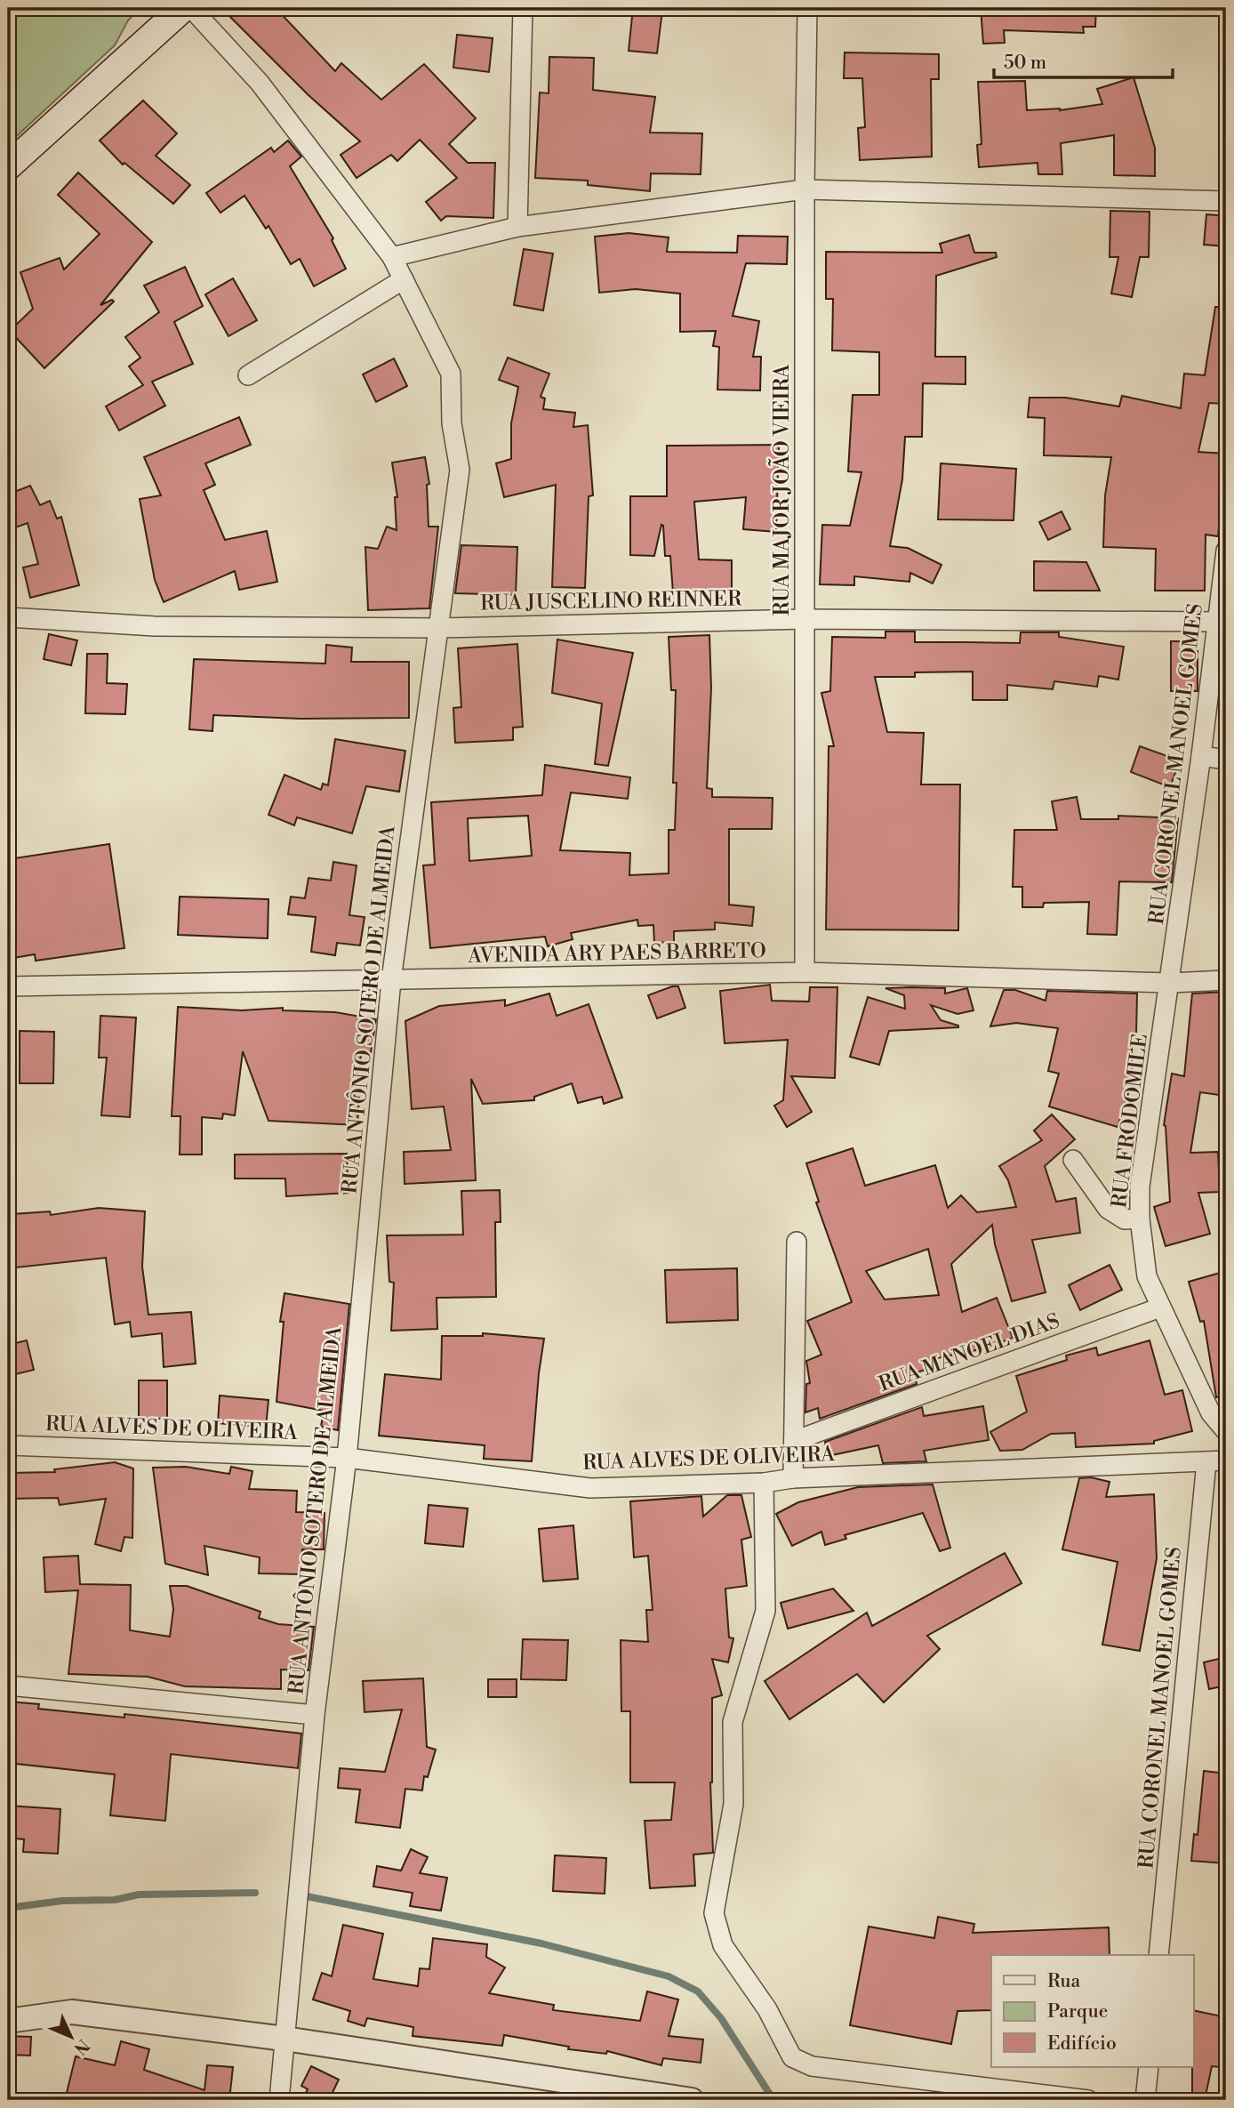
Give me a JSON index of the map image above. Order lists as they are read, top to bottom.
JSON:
{
  "streets": {
    "street": [
      "RUA MAJOR JOÃO VIEIRA",
      "RUA JUSCELINO REINNER",
      "RUA CORONEL MANOEL GOMES",
      "AVENIDA ARY PAES BARRETO",
      "RUA ANTÔNIO SOTERO DE ALMEIDA",
      "RUA FRODOMILE",
      "RUA MANOEL DIAS",
      "RUA ALVES DE OLIVEIRA"
    ]
  },
  "crossings": [
    ["RUA MAJOR JOÃO VIEIRA", "RUA JUSCELINO REINNER"],
    ["RUA MAJOR JOÃO VIEIRA", "AVENIDA ARY PAES BARRETO"],
    ["RUA JUSCELINO REINNER", "RUA CORONEL MANOEL GOMES"],
    ["RUA JUSCELINO REINNER", "RUA ANTÔNIO SOTERO DE ALMEIDA"],
    ["RUA CORONEL MANOEL GOMES", "AVENIDA ARY PAES BARRETO"],
    ["RUA CORONEL MANOEL GOMES", "RUA FRODOMILE"],
    ["RUA CORONEL MANOEL GOMES", "RUA ALVES DE OLIVEIRA"],
    ["AVENIDA ARY PAES BARRETO", "RUA ANTÔNIO SOTERO DE ALMEIDA"],
    ["AVENIDA ARY PAES BARRETO", "RUA FRODOMILE"],
    ["RUA ANTÔNIO SOTERO DE ALMEIDA", "RUA ALVES DE OLIVEIRA"],
    ["RUA FRODOMILE", "RUA MANOEL DIAS"]
  ],
  "legend": ["Rua", "Parque", "Edifício"],
  "scale_bar": "50 m",
  "north": "bottom right"
}
